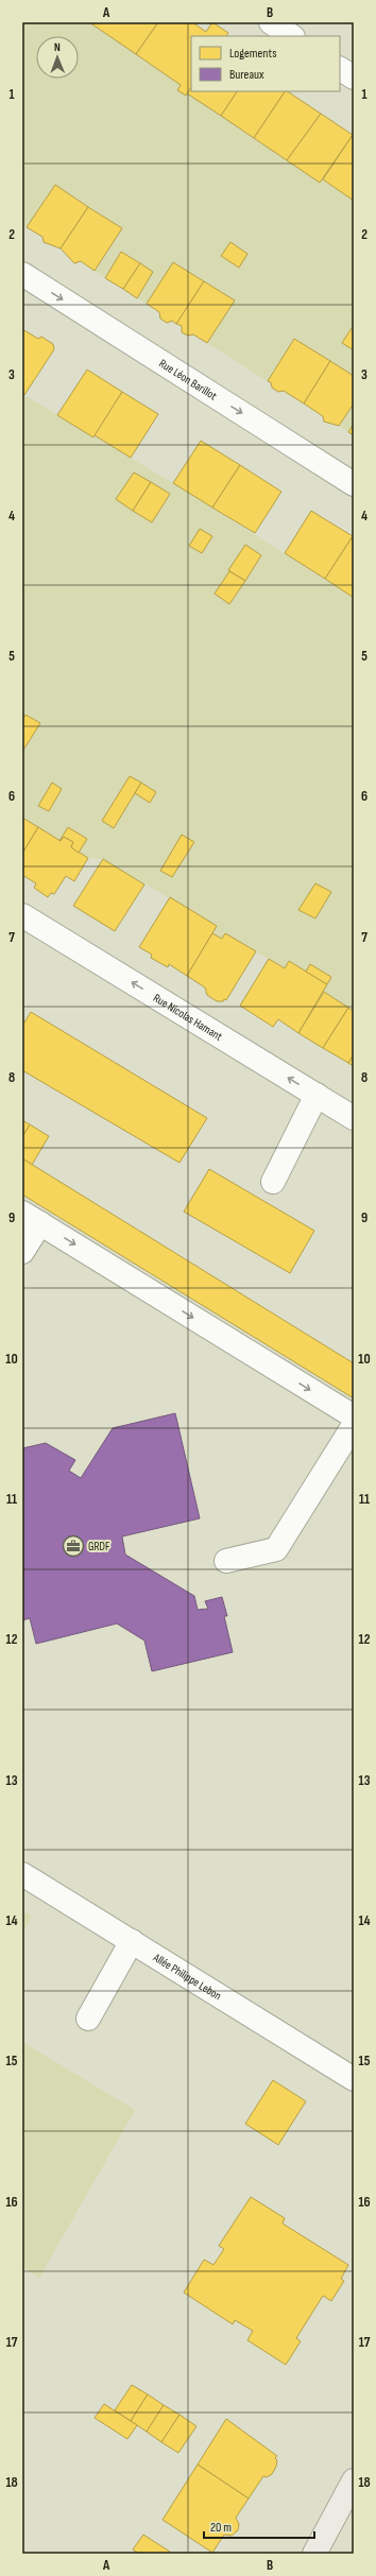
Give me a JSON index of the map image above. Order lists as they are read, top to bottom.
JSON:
{
  "streets": {
    "street": ["Rue Léon Barillot", "Rue Nicolas Hamant", "Allée Philippe Lebon"]
  },
  "one_way": ["Rue Léon Barillot", "Rue Nicolas Hamant"],
  "places": {
    "office": ["GRDF"]
  },
  "legend": ["Logements", "Bureaux"],
  "scale_bar": "20 m",
  "north": "top",
  "grid": {
    "columns": ["A", "B"],
    "rows": [
      "1",
      "2",
      "3",
      "4",
      "5",
      "6",
      "7",
      "8",
      "9",
      "10",
      "11",
      "12",
      "13",
      "14",
      "15",
      "16",
      "17",
      "18"
    ]
  }
}
